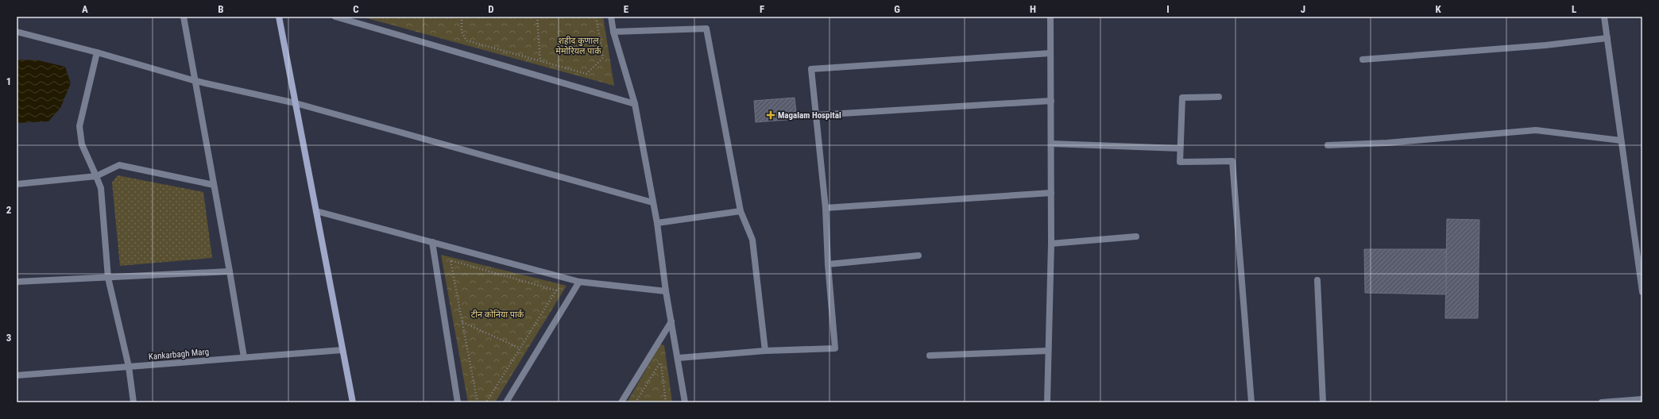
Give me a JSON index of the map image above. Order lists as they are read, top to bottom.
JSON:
{
  "streets": {
    "street": ["Kankarbagh Marg"]
  },
  "parks": ["शहीद कुणाल मेमोरियल पार्क", "टीन कोनिया पार्क"],
  "places": {
    "health": ["Magalam Hospital"]
  },
  "grid": {
    "columns": [
      "A",
      "B",
      "C",
      "D",
      "E",
      "F",
      "G",
      "H",
      "I",
      "J",
      "K",
      "L"
    ],
    "rows": ["1", "2", "3"]
  }
}
